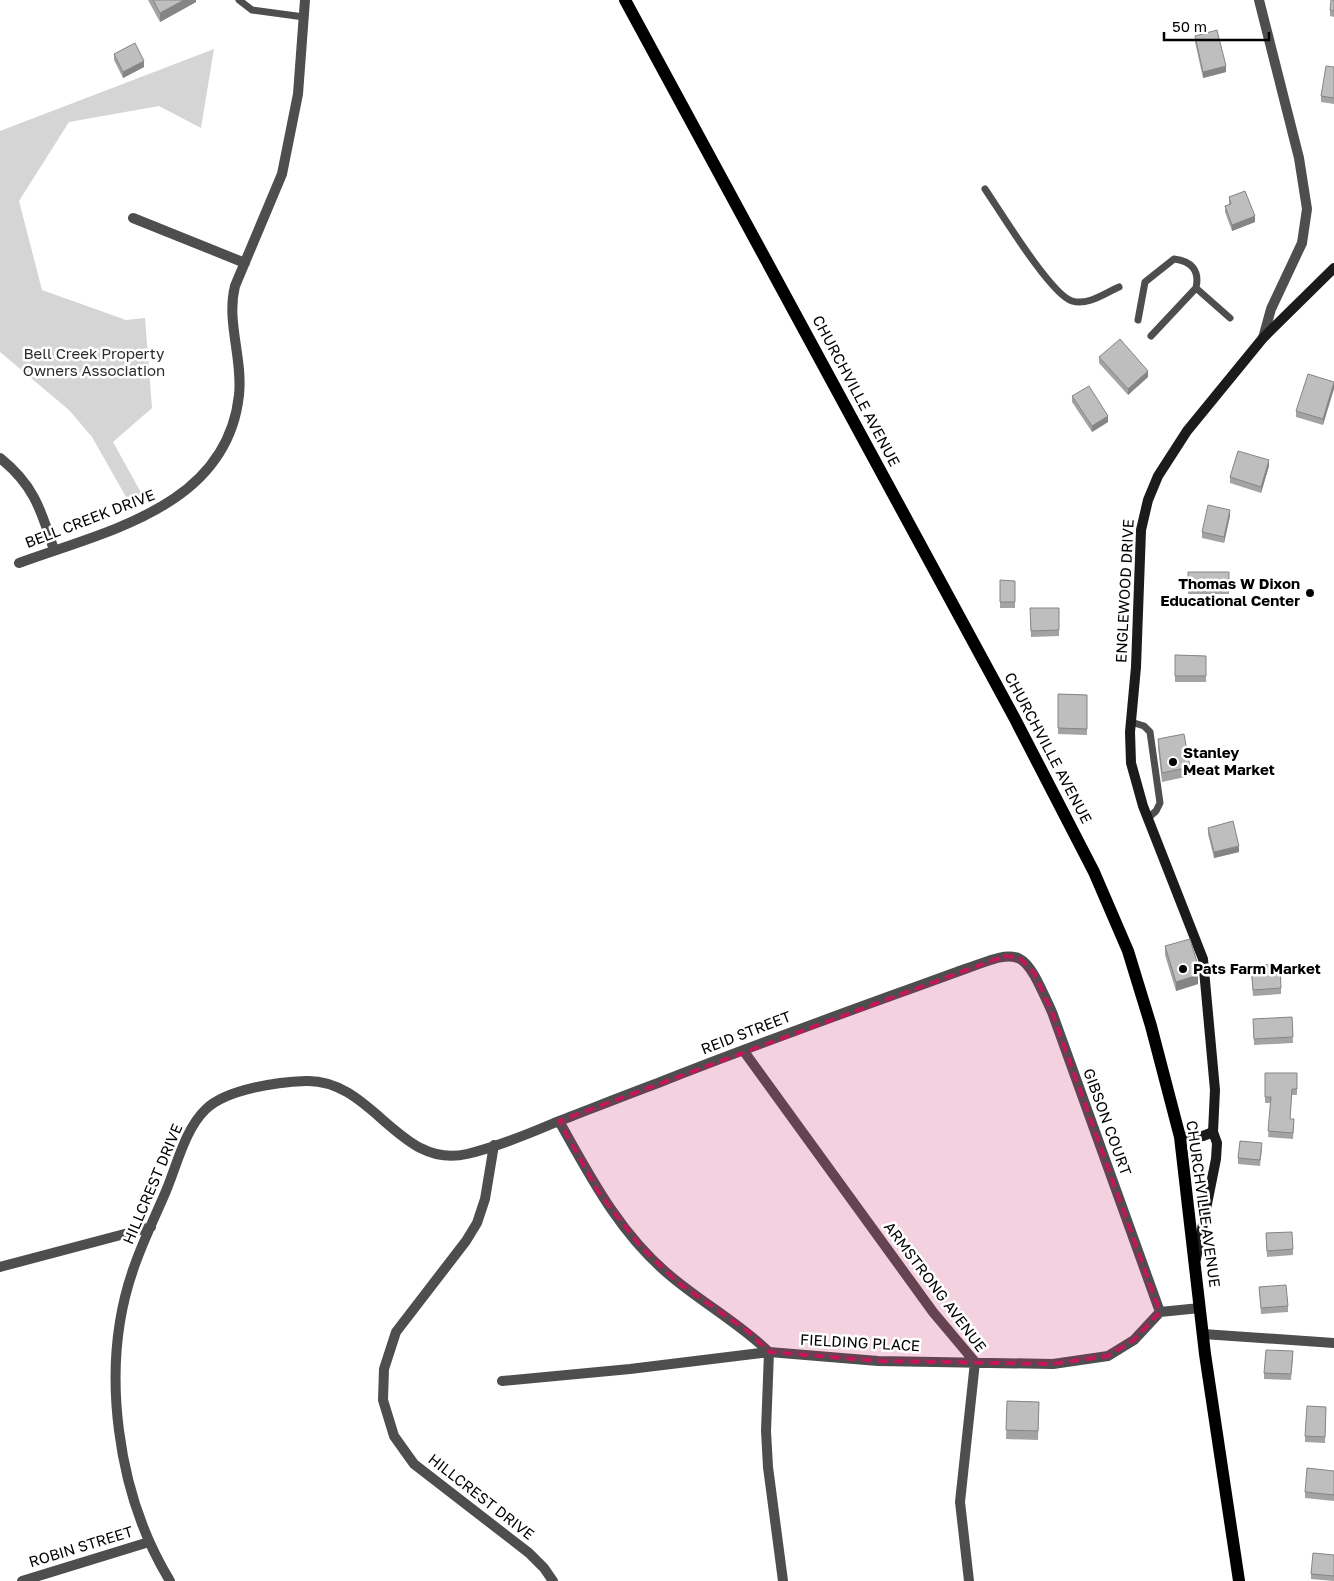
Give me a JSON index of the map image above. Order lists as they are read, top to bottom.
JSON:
{
  "streets": {
    "main road": ["CHURCHVILLE AVENUE"],
    "street": [
      "BELL CREEK DRIVE",
      "ENGLEWOOD DRIVE",
      "REID STREET",
      "GIBSON COURT",
      "HILLCREST DRIVE",
      "ARMSTRONG AVENUE",
      "FIELDING PLACE",
      "ROBIN STREET"
    ]
  },
  "crossings": [
    ["CHURCHVILLE AVENUE", "ENGLEWOOD DRIVE"],
    ["REID STREET", "GIBSON COURT"],
    ["REID STREET", "HILLCREST DRIVE"],
    ["REID STREET", "ARMSTRONG AVENUE"],
    ["GIBSON COURT", "FIELDING PLACE"],
    ["HILLCREST DRIVE", "ROBIN STREET"],
    ["ARMSTRONG AVENUE", "FIELDING PLACE"]
  ],
  "parks": ["Bell Creek Property Owners Association"],
  "places": ["Thomas W Dixon Educational Center", "Stanley Meat Market", "Pats Farm Market"],
  "scale_bar": "50 m"
}
